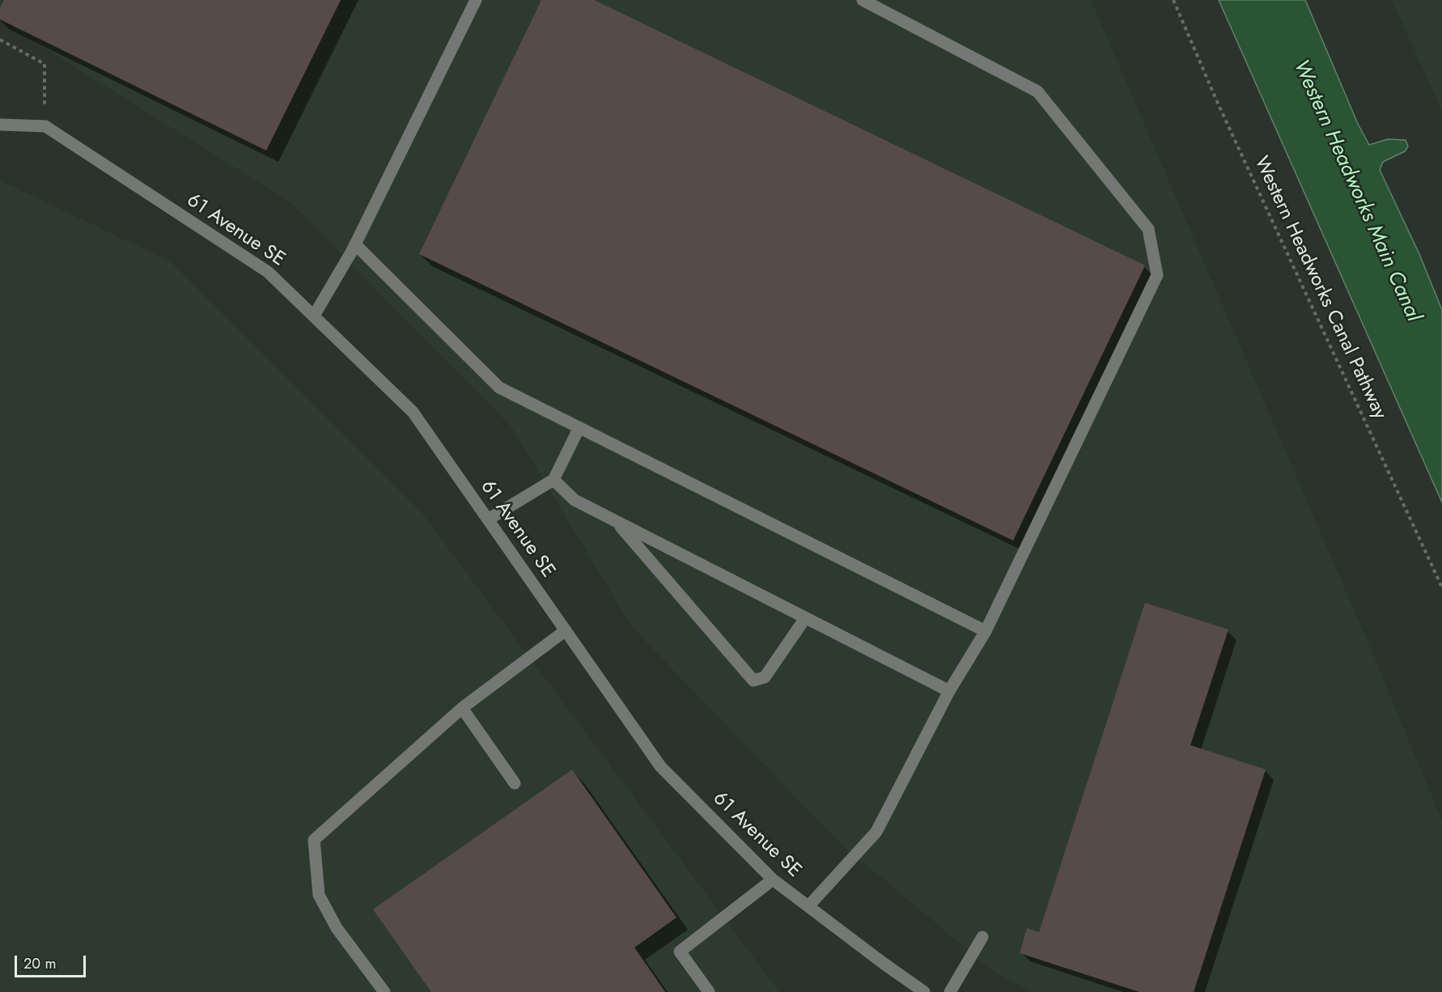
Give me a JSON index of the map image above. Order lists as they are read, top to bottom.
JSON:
{
  "streets": {
    "street": ["61 Avenue SE"],
    "path": ["Western Headworks Canal Pathway"]
  },
  "water": ["Western Headworks Main Canal"],
  "scale_bar": "20 m"
}
